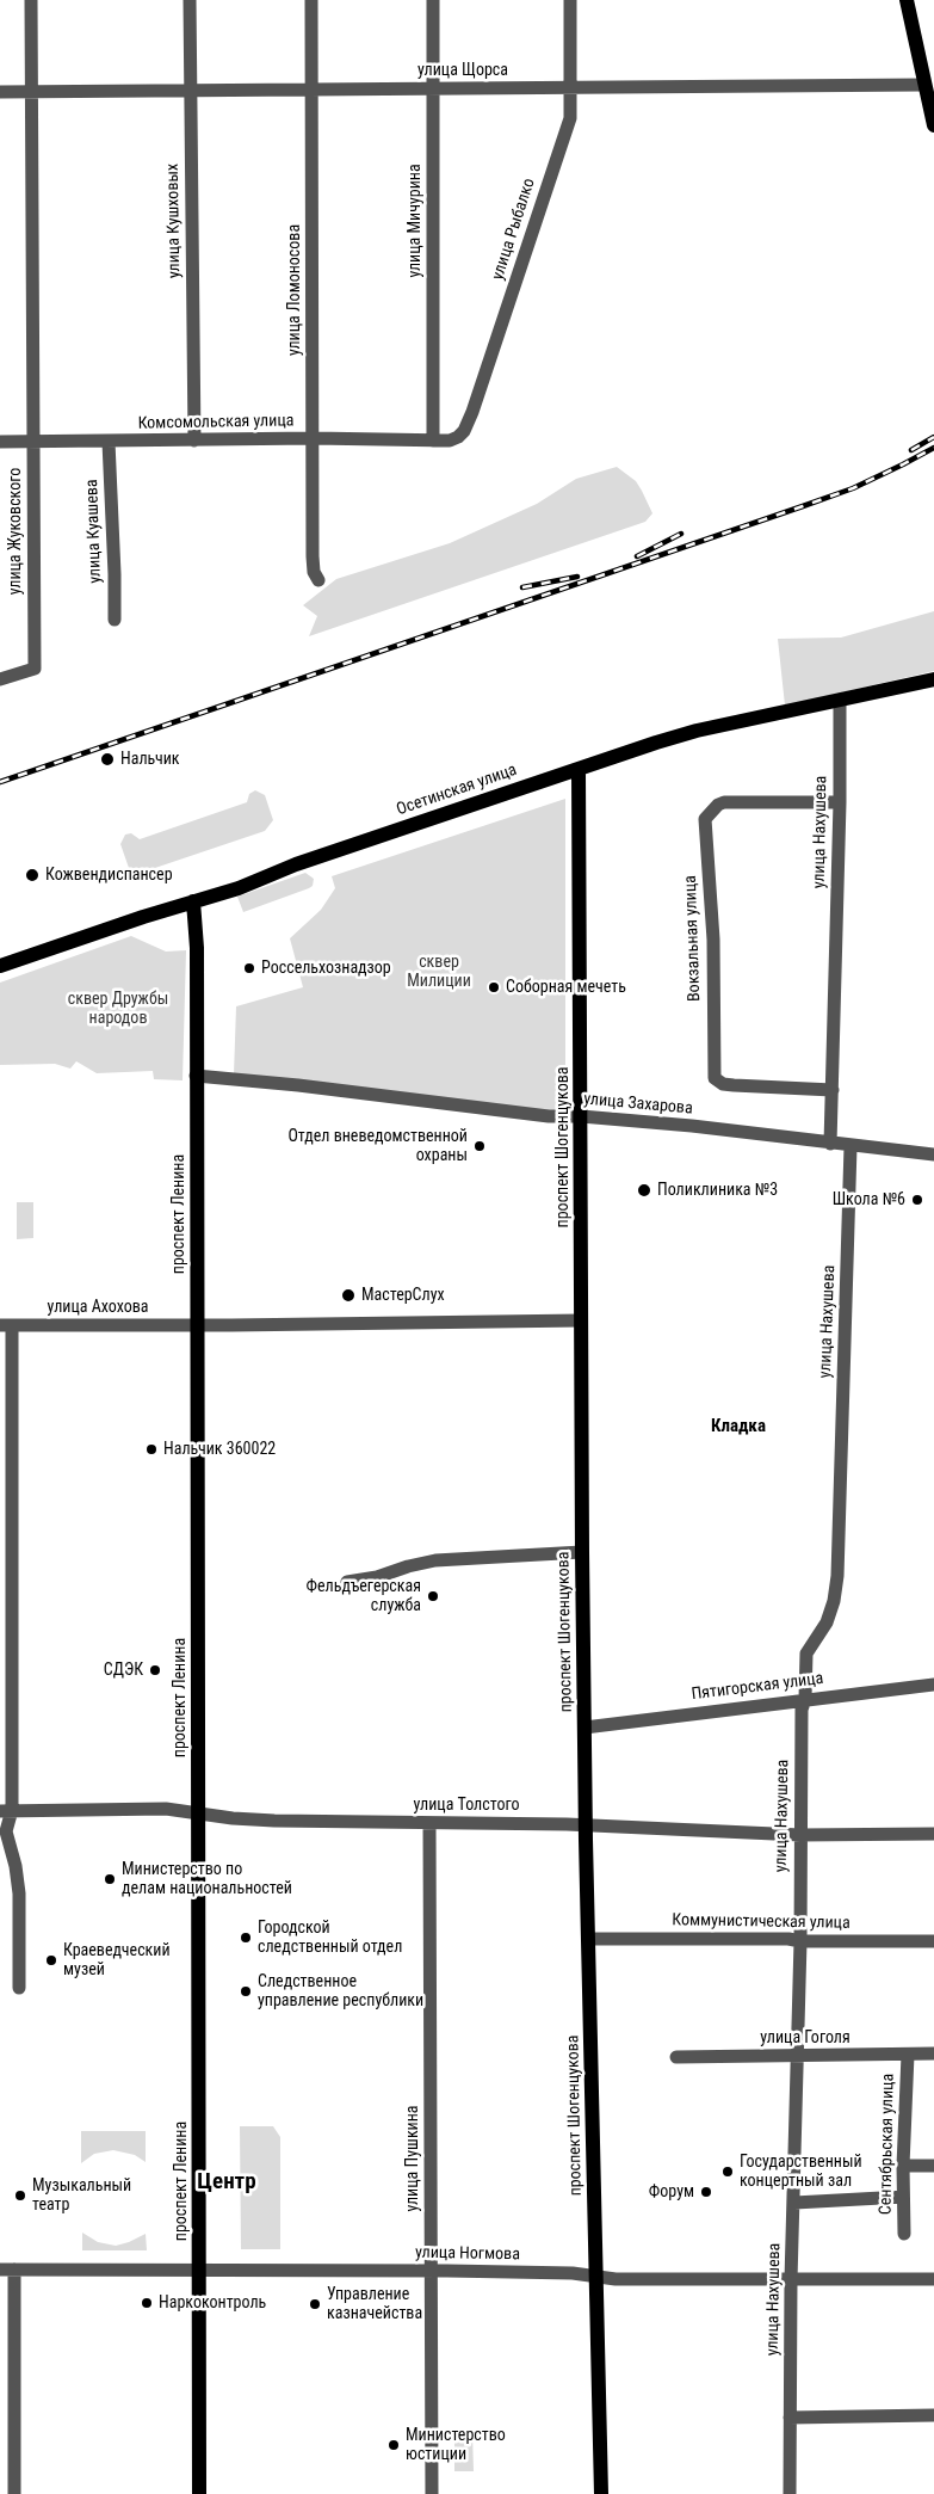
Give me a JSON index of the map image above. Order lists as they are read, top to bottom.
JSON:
{
  "streets": {
    "main road": ["Осетинская улица", "проспект Шогенцукова", "проспект Ленина"],
    "street": [
      "улица Щорса",
      "улица Кушховых",
      "улица Мичурина",
      "улица Рыбалко",
      "улица Ломоносова",
      "Комсомольская улица",
      "улица Жуковского",
      "улица Куашева",
      "улица Нахушева",
      "Вокзальная улица",
      "улица Захарова",
      "улица Ахохова",
      "Пятигорская улица",
      "улица Толстого",
      "Коммунистическая улица",
      "улица Гоголя",
      "Сентябрьская улица",
      "улица Пушкина",
      "улица Ногмова"
    ]
  },
  "crossings": [
    ["улица Щорса", "улица Кушховых"],
    ["улица Щорса", "улица Мичурина"],
    ["улица Щорса", "улица Рыбалко"],
    ["улица Щорса", "улица Ломоносова"],
    ["улица Щорса", "улица Жуковского"],
    ["улица Кушховых", "Комсомольская улица"],
    ["улица Мичурина", "улица Рыбалко"],
    ["улица Мичурина", "Комсомольская улица"],
    ["улица Рыбалко", "Комсомольская улица"],
    ["улица Ломоносова", "Комсомольская улица"],
    ["Комсомольская улица", "улица Жуковского"],
    ["Комсомольская улица", "улица Куашева"],
    ["Осетинская улица", "улица Нахушева"],
    ["Осетинская улица", "проспект Шогенцукова"],
    ["Осетинская улица", "проспект Ленина"],
    ["улица Нахушева", "Вокзальная улица"],
    ["улица Нахушева", "улица Захарова"],
    ["улица Нахушева", "Пятигорская улица"],
    ["улица Нахушева", "улица Толстого"],
    ["улица Нахушева", "Коммунистическая улица"],
    ["улица Нахушева", "улица Гоголя"],
    ["улица Нахушева", "улица Ногмова"],
    ["улица Захарова", "проспект Шогенцукова"],
    ["улица Захарова", "проспект Ленина"],
    ["проспект Шогенцукова", "улица Ахохова"],
    ["проспект Шогенцукова", "Пятигорская улица"],
    ["проспект Шогенцукова", "улица Толстого"],
    ["проспект Шогенцукова", "Коммунистическая улица"],
    ["проспект Шогенцукова", "улица Ногмова"],
    ["проспект Ленина", "улица Ахохова"],
    ["проспект Ленина", "улица Толстого"],
    ["проспект Ленина", "улица Ногмова"],
    ["улица Толстого", "улица Пушкина"],
    ["улица Гоголя", "Сентябрьская улица"],
    ["улица Пушкина", "улица Ногмова"]
  ],
  "districts": ["Кладка", "Центр"],
  "parks": ["сквер Милиции", "сквер Дружбы народов"],
  "places": [
    "Нальчик",
    "Кожвендиспансер",
    "Россельхознадзор",
    "Соборная мечеть",
    "Отдел вневедомственной охраны",
    "Поликлиника №3",
    "Школа №6",
    "МастерСлух",
    "Нальчик 360022",
    "Фельдъегерская служба",
    "СДЭК",
    "Министерство по делам национальностей",
    "Городской следственный отдел",
    "Краеведческий музей",
    "Следственное управление республики",
    "Государственный концертный зал",
    "Форум",
    "Музыкальный театр",
    "Наркоконтроль",
    "Управление казначейства",
    "Министерство юстиции"
  ]
}
